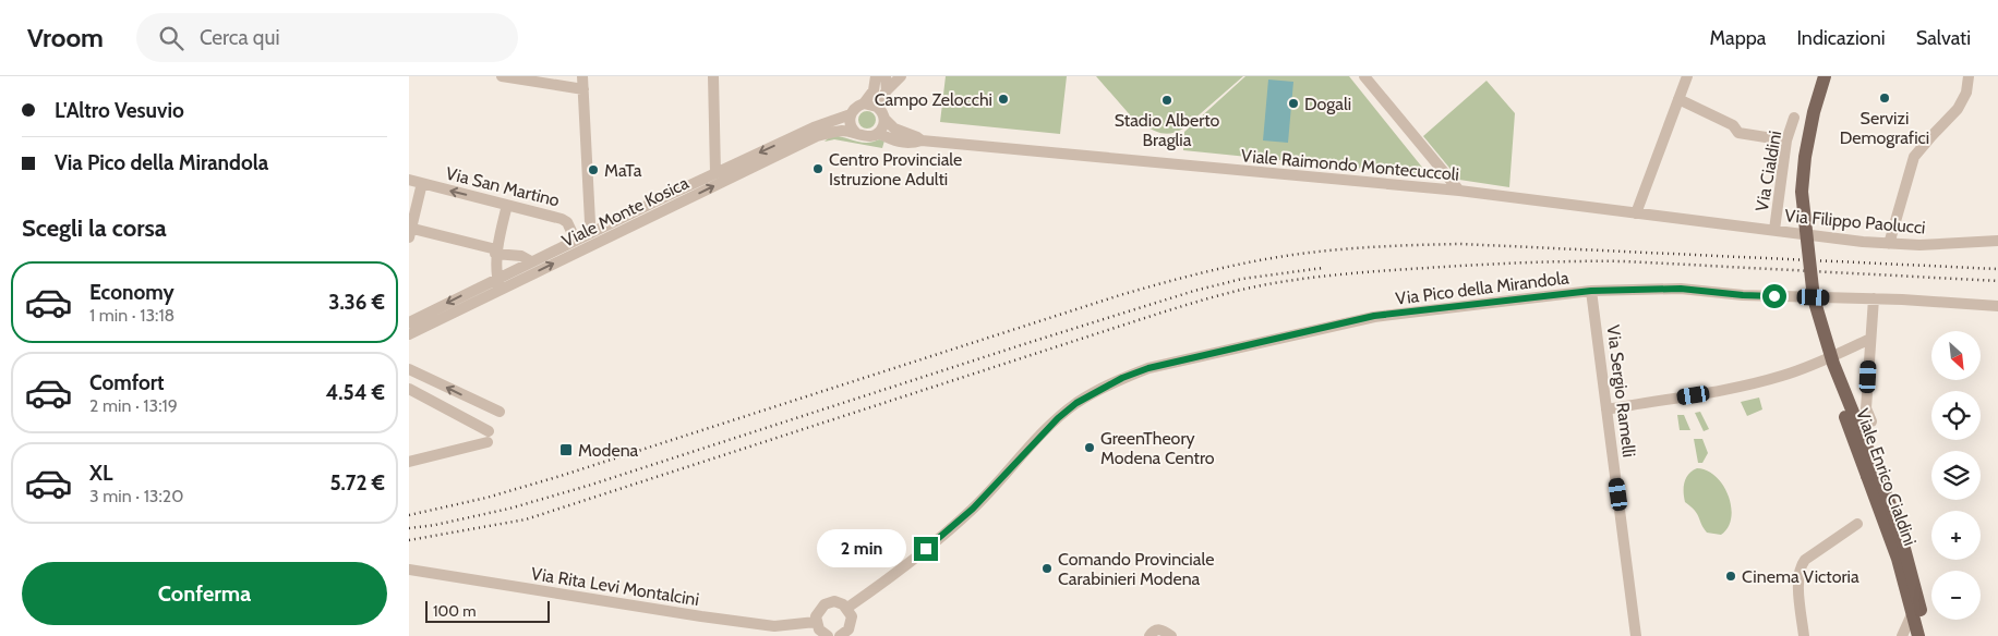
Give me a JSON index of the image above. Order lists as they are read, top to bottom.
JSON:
{
  "streets": {
    "main road": ["Viale Enrico Cialdini"],
    "street": [
      "Viale Raimondo Montecuccoli",
      "Via Cialdini",
      "Via San Martino",
      "Viale Monte Kosica",
      "Via Filippo Paolucci",
      "Via Pico della Mirandola",
      "Via Sergio Ramelli",
      "Via Rita Levi Montalcini"
    ]
  },
  "crossings": [
    ["Viale Raimondo Montecuccoli", "Via Cialdini"],
    ["Viale Raimondo Montecuccoli", "Viale Monte Kosica"],
    ["Viale Raimondo Montecuccoli", "Via Filippo Paolucci"],
    ["Via Cialdini", "Via Filippo Paolucci"],
    ["Via San Martino", "Viale Monte Kosica"],
    ["Via Pico della Mirandola", "Via Sergio Ramelli"]
  ],
  "places": {
    "other": [
      "Servizi Demografici",
      "Campo Zelocchi",
      "Stadio Alberto Braglia",
      "Dogali",
      "Centro Provinciale Istruzione Adulti",
      "MaTa",
      "GreenTheory Modena Centro",
      "Comando Provinciale Carabinieri Modena",
      "Cinema Victoria"
    ],
    "transit": ["Modena"]
  },
  "scale_bar": "100 m",
  "north": "bottom right",
  "page": {
    "header": "Vroom",
    "search": "Cerca qui",
    "nav": ["Mappa", "Indicazioni", "Salvati"],
    "banner": ["L'Altro Vesuvio", "Via Pico della Mirandola"],
    "heading": "Scegli la corsa",
    "list": [
      {
        "name": "Economy",
        "note": "1 min · 13:18",
        "value": "3.36 €"
      },
      {
        "name": "Comfort",
        "note": "2 min · 13:19",
        "value": "4.54 €"
      },
      {
        "name": "XL",
        "note": "3 min · 13:20",
        "value": "5.72 €"
      }
    ],
    "map_buttons": ["+", "−"],
    "bubble": "2 min",
    "buttons": "Conferma",
    "scale": "100 m"
  }
}
